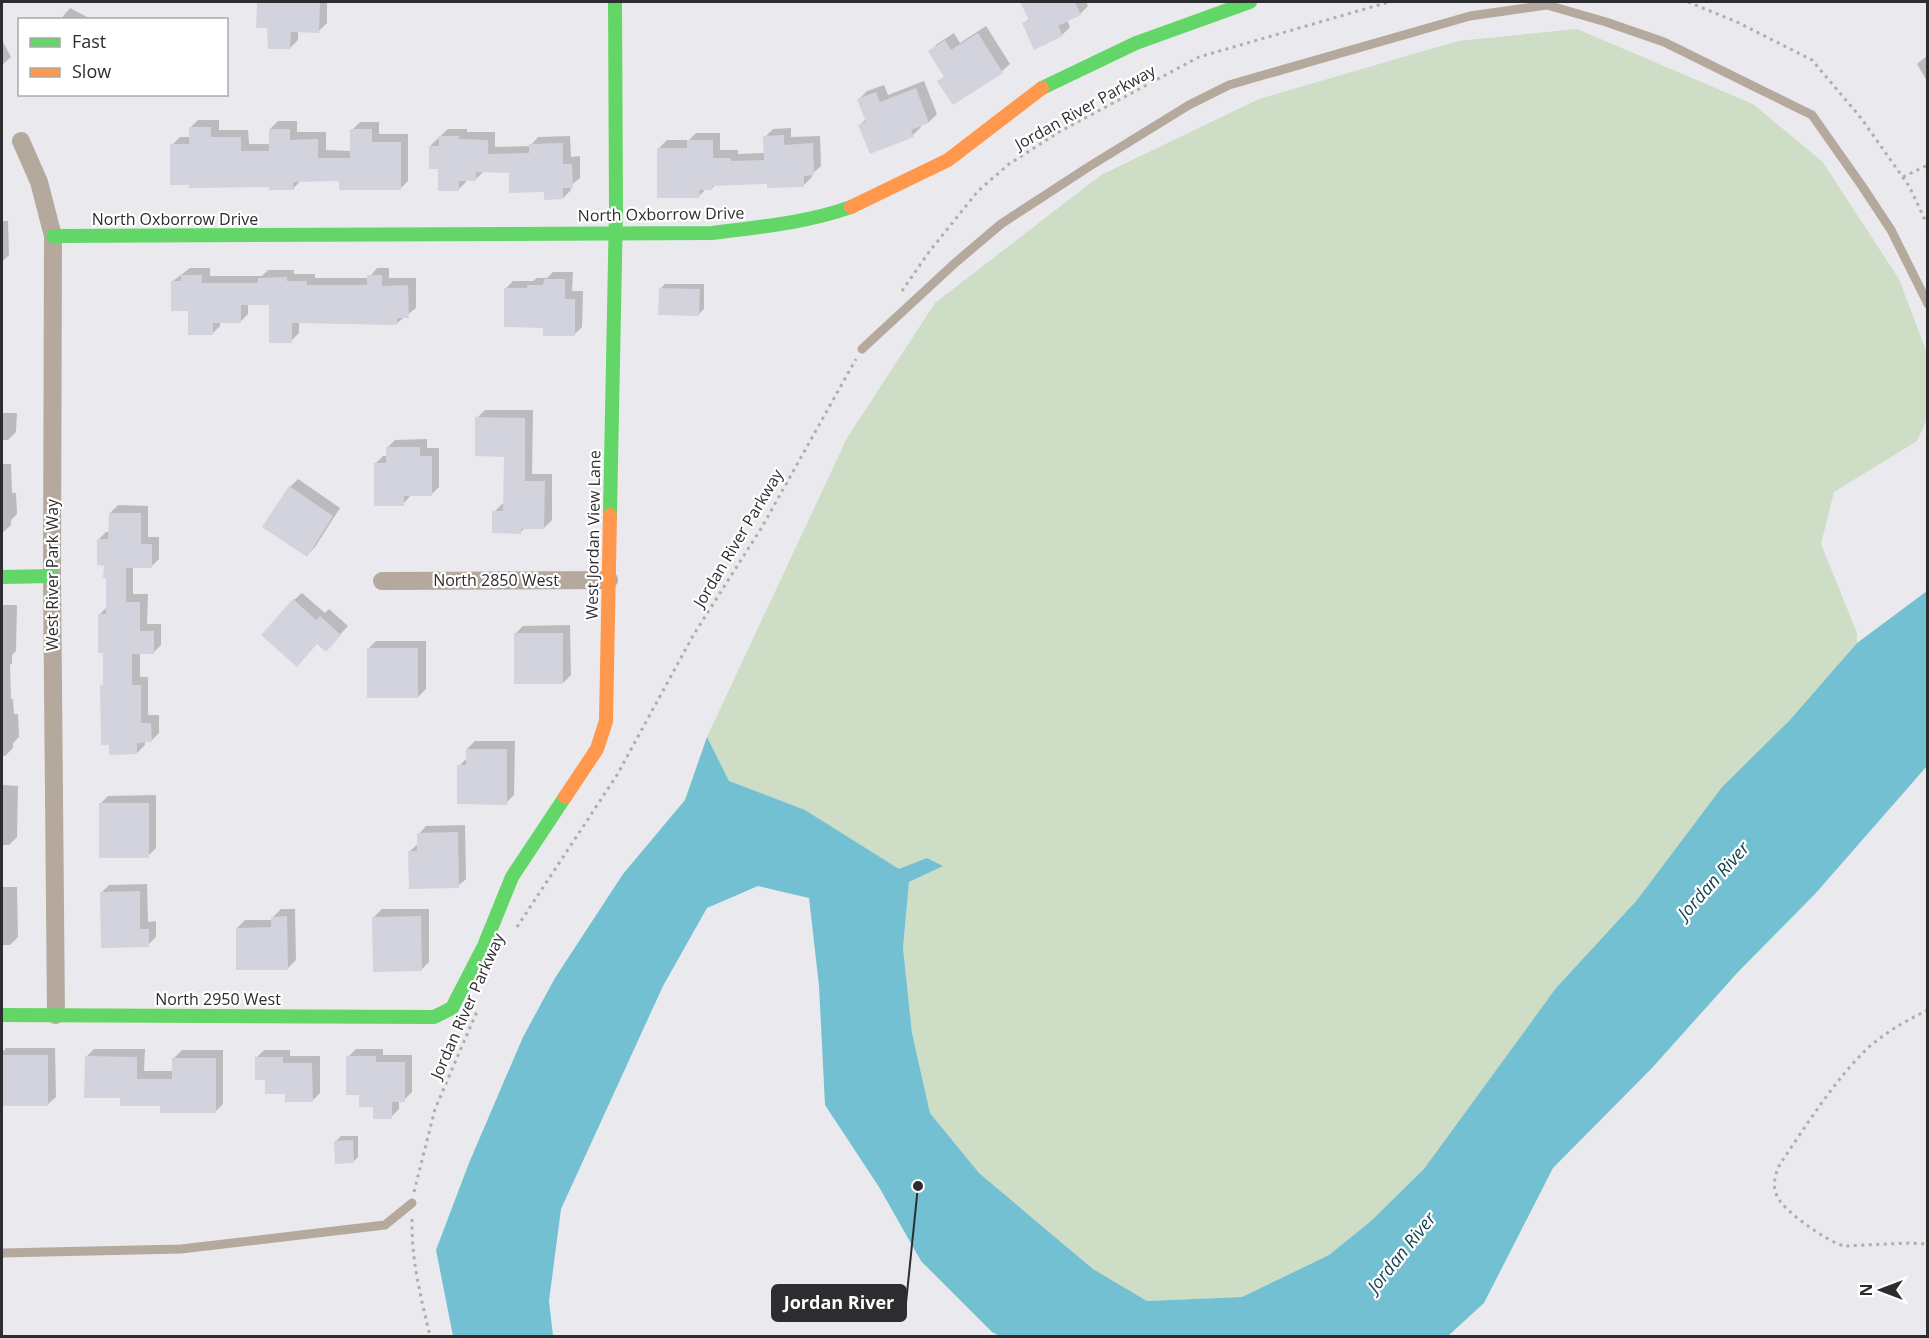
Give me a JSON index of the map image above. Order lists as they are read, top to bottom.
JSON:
{
  "streets": {
    "street": [
      "North Oxborrow Drive",
      "West Jordan View Lane",
      "West River Park Way",
      "North 2850 West",
      "North 2950 West"
    ],
    "path": ["Jordan River Parkway"]
  },
  "crossings": [
    ["North Oxborrow Drive", "West Jordan View Lane"],
    ["North Oxborrow Drive", "West River Park Way"],
    ["West Jordan View Lane", "North 2850 West"],
    ["West Jordan View Lane", "North 2950 West"],
    ["West River Park Way", "North 2950 West"]
  ],
  "water": ["Jordan River"],
  "places": ["Jordan River"],
  "legend": ["Fast", "Slow"],
  "north": "left"
}
